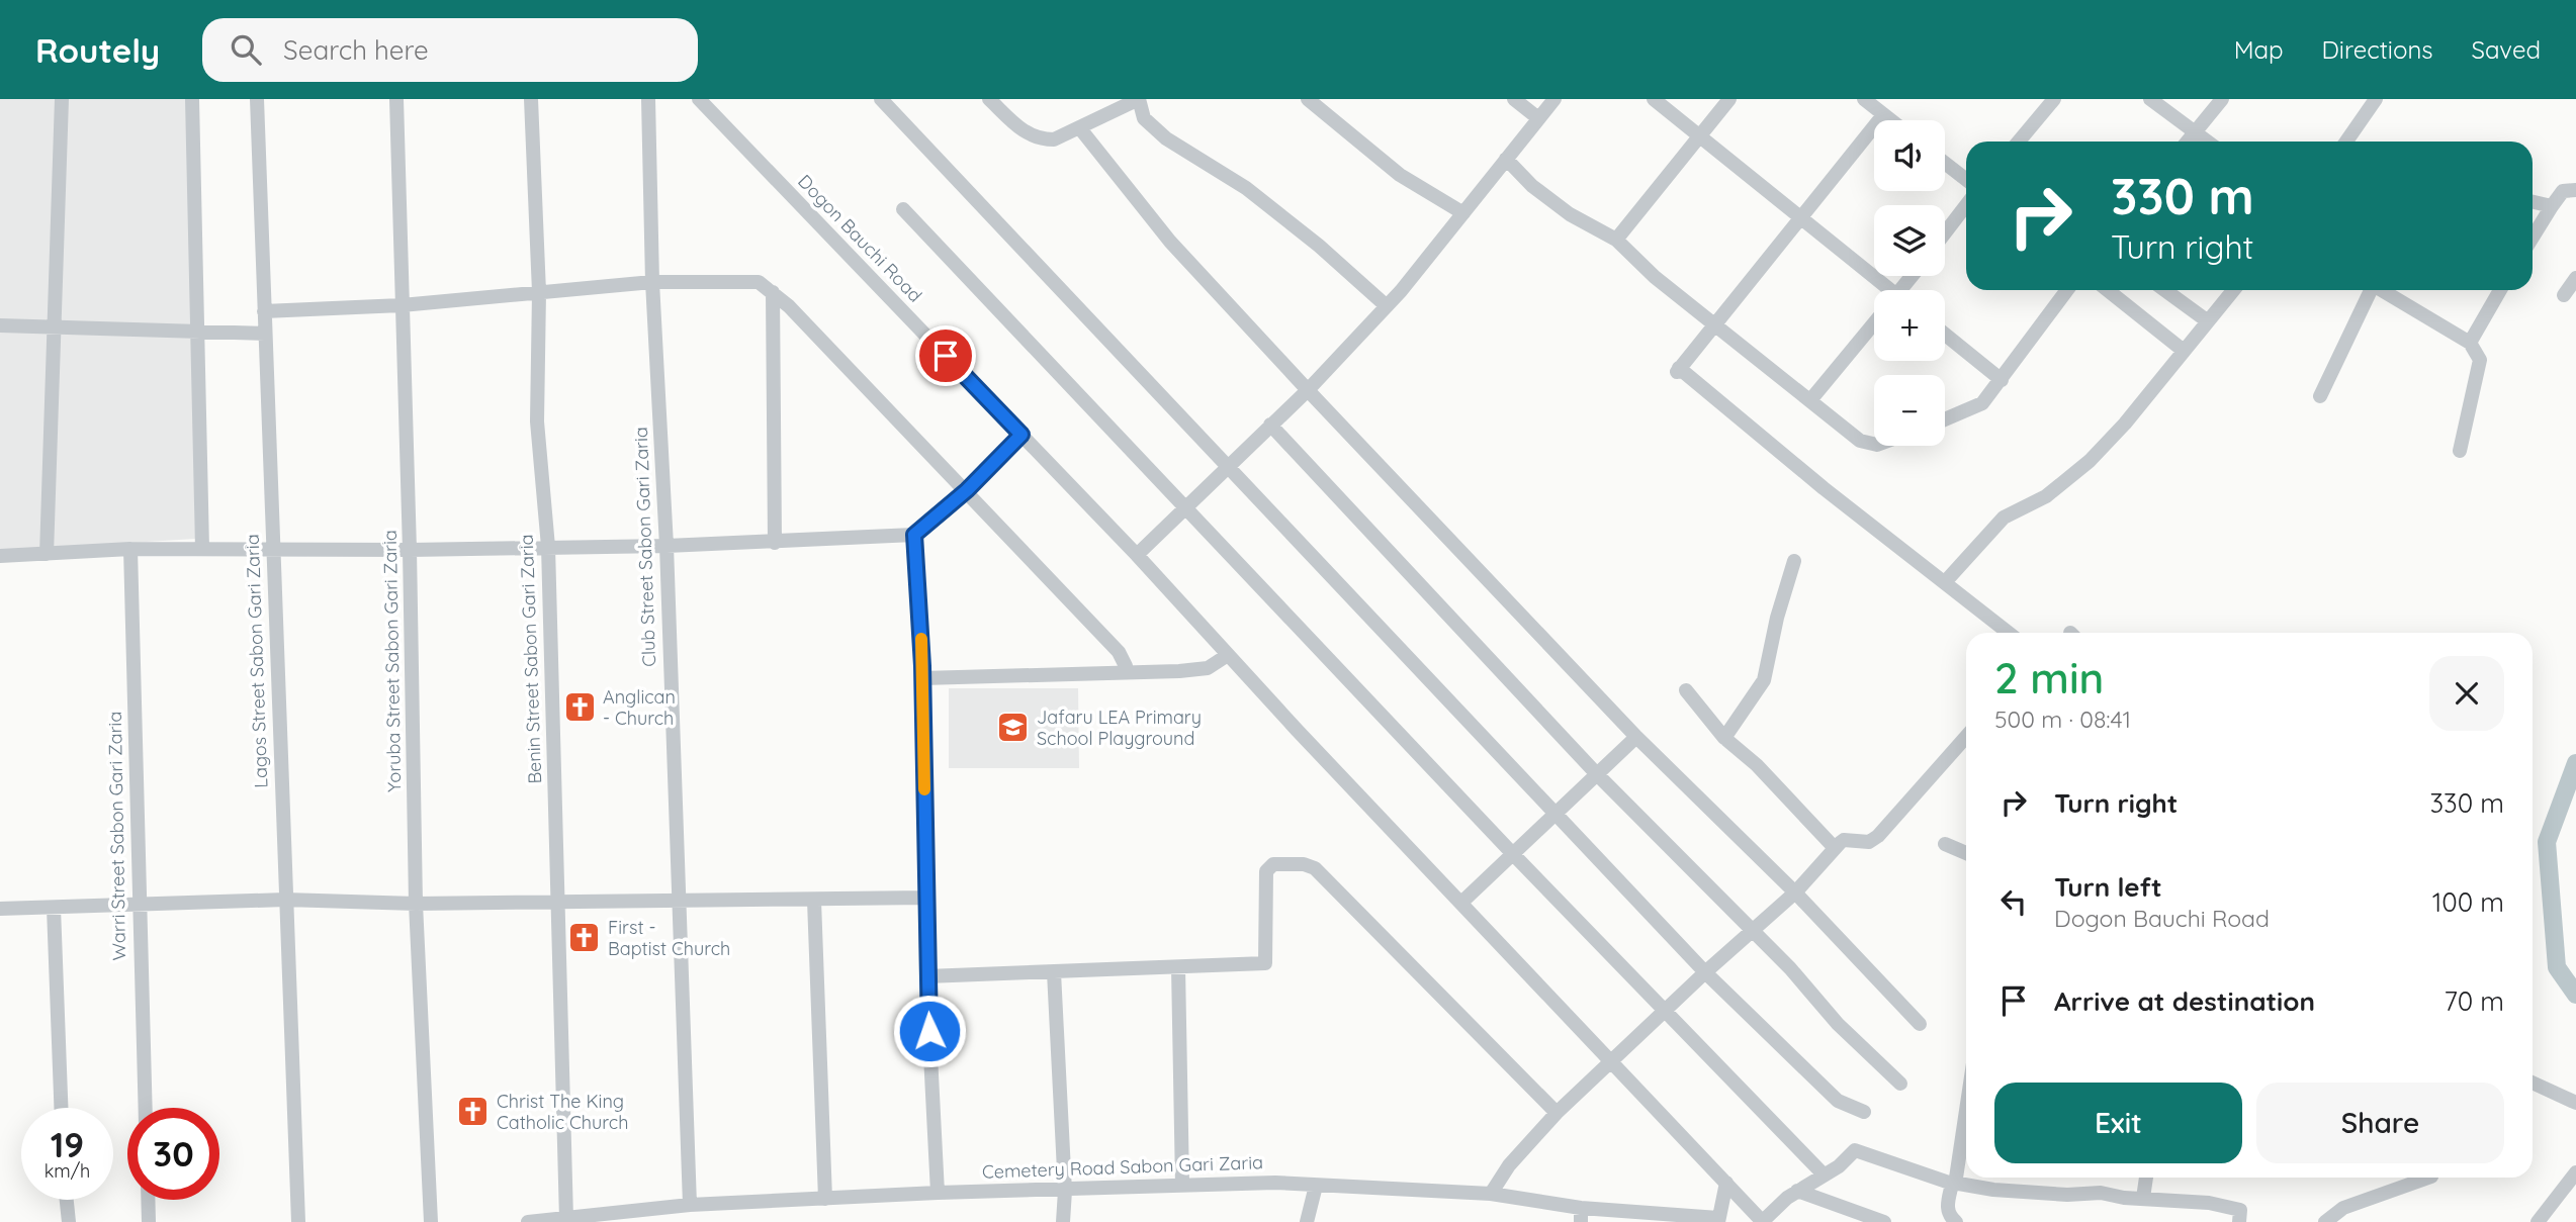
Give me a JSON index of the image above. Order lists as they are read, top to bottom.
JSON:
{
  "streets": {
    "street": [
      "Dogon Bauchi Road",
      "Club Street Sabon Gari Zaria",
      "Benin Street Sabon Gari Zaria",
      "Lagos Street Sabon Gari Zaria",
      "Yoruba Street Sabon Gari Zaria",
      "Warri Street Sabon Gari Zaria",
      "Cemetery Road Sabon Gari Zaria"
    ]
  },
  "crossings": [
    ["Club Street Sabon Gari Zaria", "Cemetery Road Sabon Gari Zaria"],
    ["Benin Street Sabon Gari Zaria", "Cemetery Road Sabon Gari Zaria"]
  ],
  "places": {
    "church": ["Anglican - Church", "First - Baptist Church", "Christ The King Catholic Church"],
    "school or university": ["Jafaru LEA Primary School Playground"]
  },
  "page": {
    "header": "Routely",
    "search": "Search here",
    "nav": ["Map", "Directions", "Saved"],
    "map_buttons": ["+", "−"],
    "turn": ["330 m", "Turn right"],
    "heading": ["2 min", "500 m · 08:41"],
    "list": [
      {
        "name": "Turn right",
        "value": "330 m"
      },
      {
        "name": "Turn left",
        "note": "Dogon Bauchi Road",
        "value": "100 m"
      },
      {
        "name": "Arrive at destination",
        "value": "70 m"
      }
    ],
    "buttons": ["Exit", "Share"],
    "speed": "19 km/h",
    "limit": "30"
  }
}
